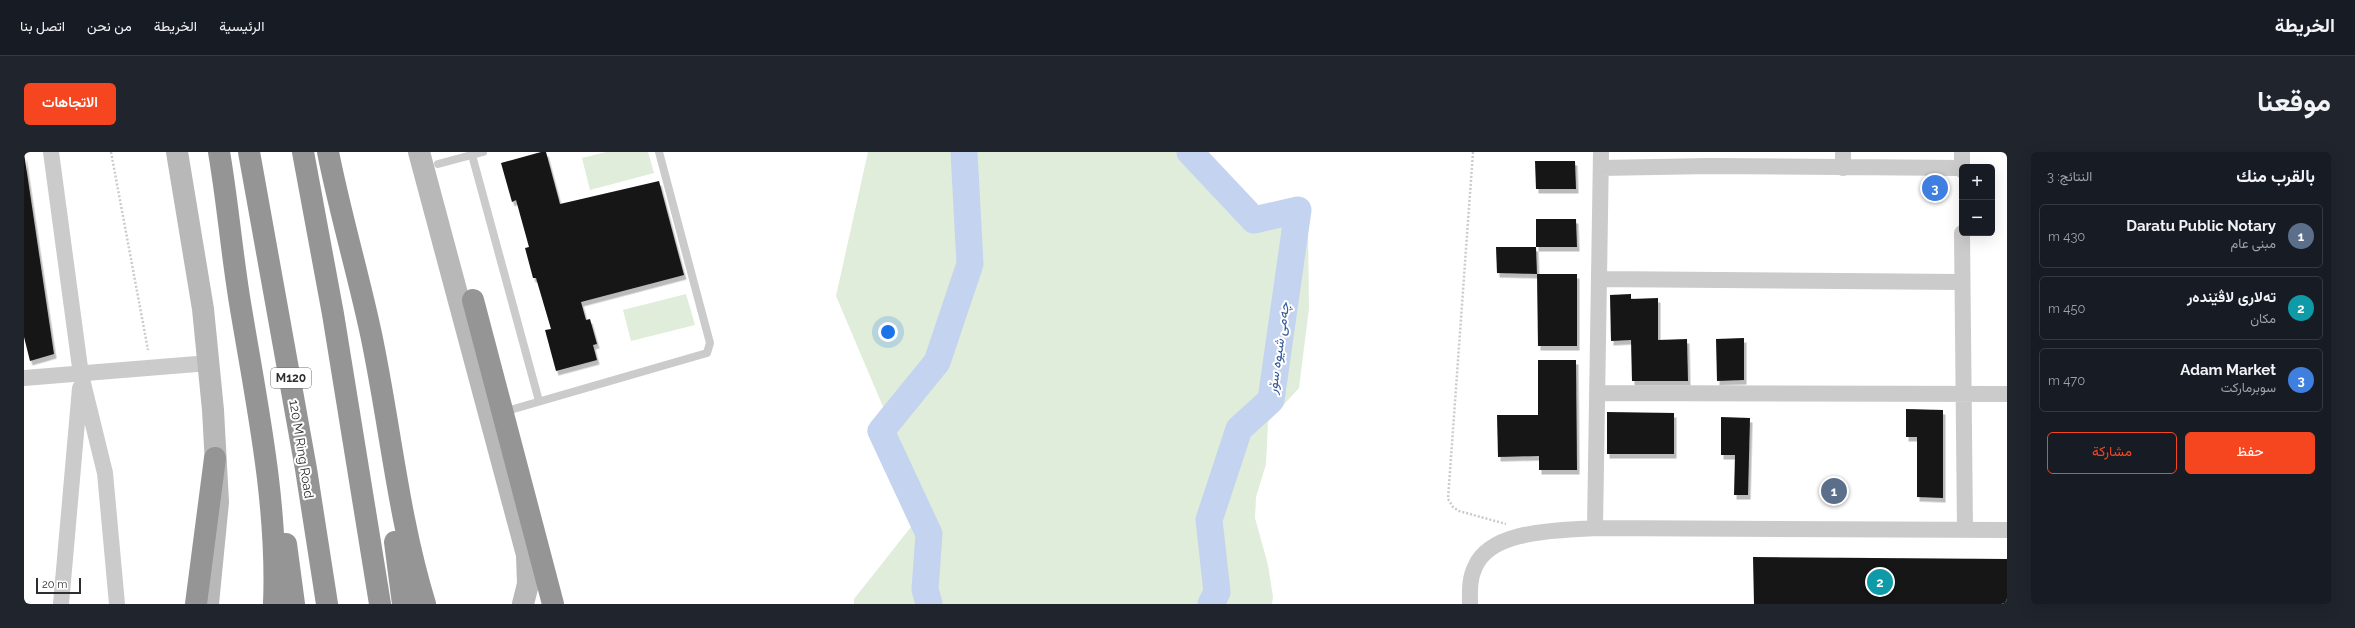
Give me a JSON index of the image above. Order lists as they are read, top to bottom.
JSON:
{
  "streets": {
    "highway": ["M120", "120 M Ring Road"]
  },
  "water": ["چەمی شیوە سۆر"],
  "scale_bar": "20 m",
  "page": {
    "header": "الخريطة",
    "nav": [
      "الرئيسية",
      "الخريطة",
      "من نحن",
      "اتصل بنا"
    ],
    "title": "موقعنا",
    "buttons": [
      "الاتجاهات",
      ["حفظ", "مشاركة"]
    ],
    "heading": ["بالقرب منك", "النتائج: 3"],
    "map_buttons": ["+", "−"],
    "pins": ["3", "1", "2"],
    "list": [
      {
        "mark": "1",
        "name": "Daratu Public Notary",
        "note": "مبنى عام",
        "value": "430 m"
      },
      {
        "mark": "2",
        "name": "تەلاری لاڤێندەر",
        "note": "مكان",
        "value": "450 m"
      },
      {
        "mark": "3",
        "name": "Adam Market",
        "note": "سوبرماركت",
        "value": "470 m"
      }
    ],
    "scale": "20 m"
  }
}
